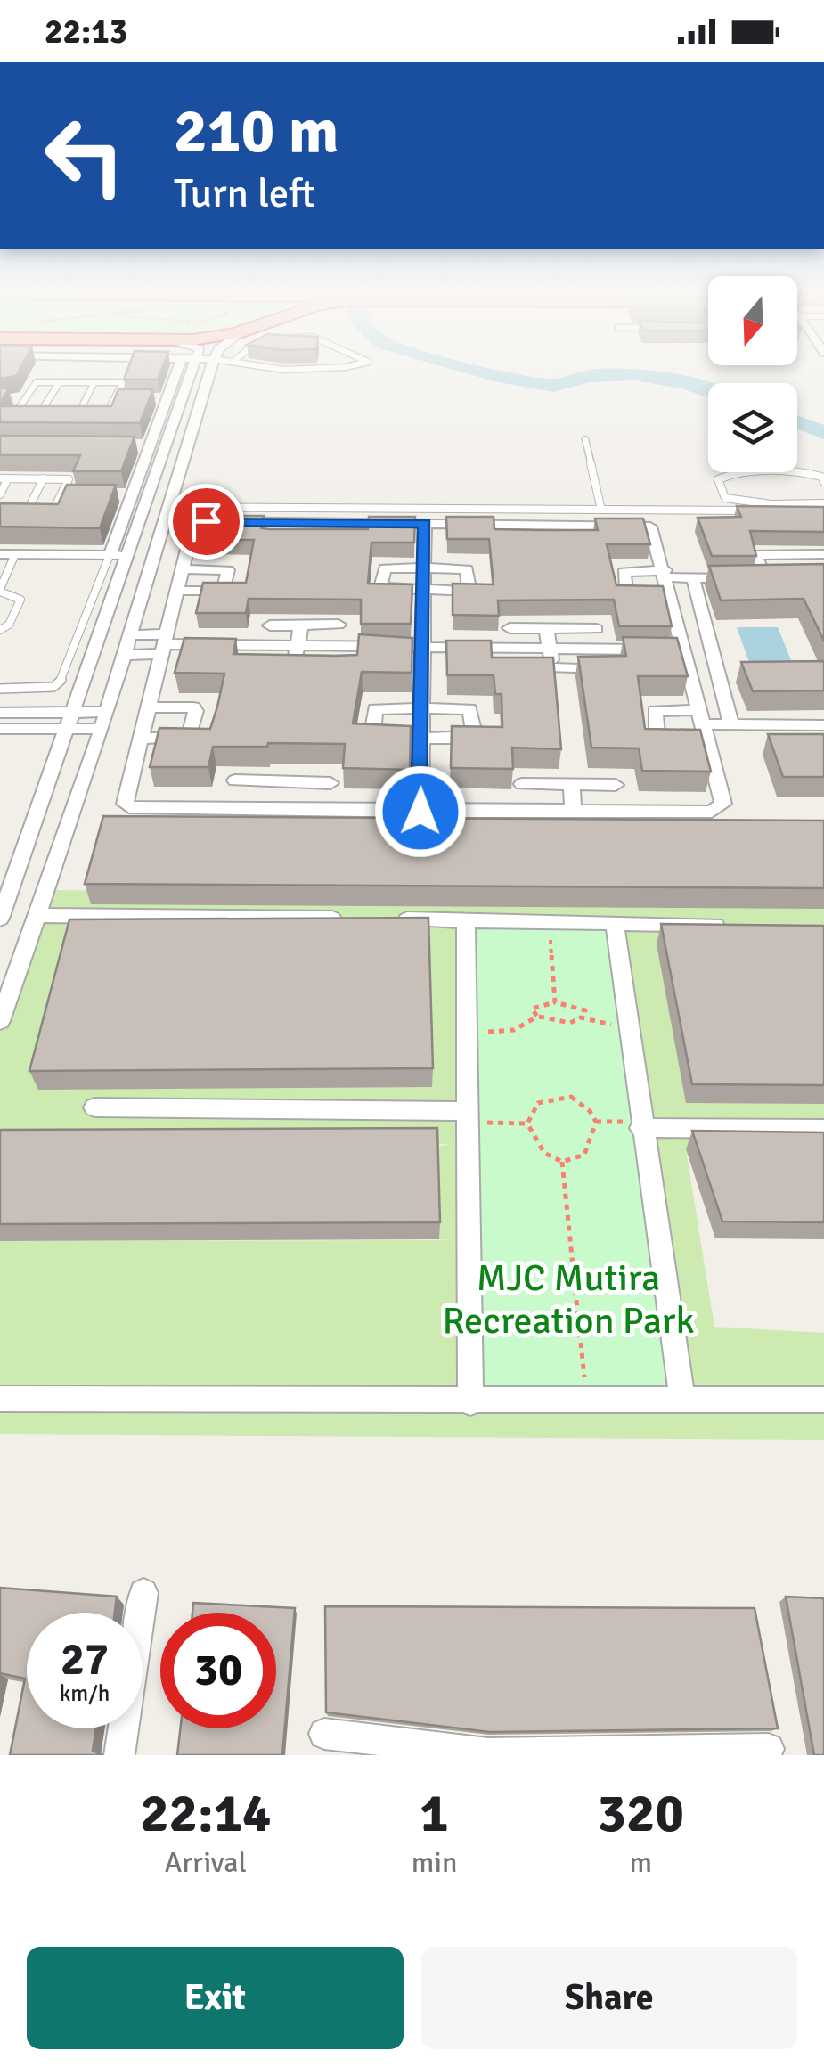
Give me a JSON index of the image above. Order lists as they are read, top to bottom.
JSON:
{
  "parks": ["MJC Mutira Recreation Park"],
  "north": "bottom",
  "page": {
    "status": "22:13",
    "turn": ["210 m", "Turn left"],
    "speed": "27 km/h",
    "limit": "30",
    "eta": [
      "22:14",
      "Arrival",
      "1",
      "min",
      "320",
      "m"
    ],
    "buttons": ["Exit", "Share"]
  }
}
